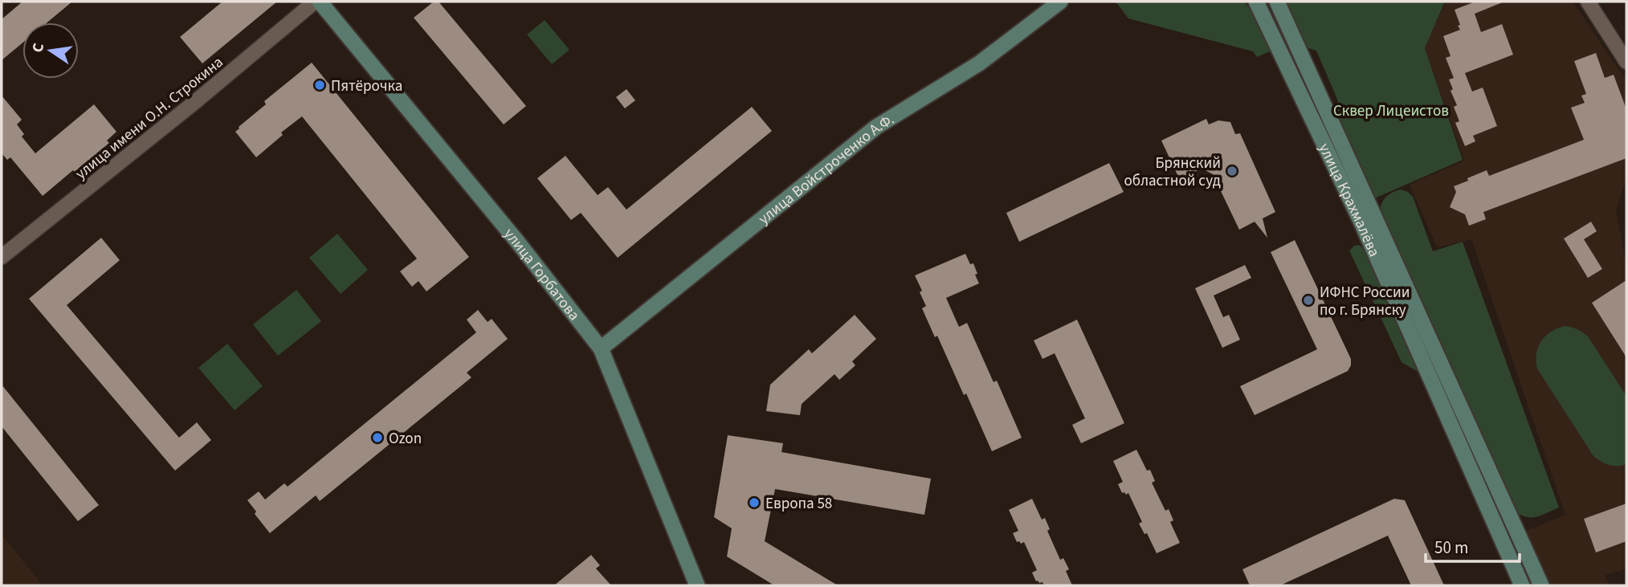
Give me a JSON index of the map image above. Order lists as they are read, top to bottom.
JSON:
{
  "streets": {
    "main road": ["улица Войстроченко А.Ф.", "улица Крахмалёва", "улица Горбатова"],
    "street": ["улица имени О.Н. Строкина"]
  },
  "crossings": [
    ["улица Войстроченко А.Ф.", "улица Горбатова"]
  ],
  "parks": ["Сквер Лицеистов"],
  "places": [
    "Пятёрочка",
    "Брянский областной суд",
    "ИФНС России по г. Брянску",
    "Ozon",
    "Европа 58"
  ],
  "scale_bar": "50 m",
  "north": "left"
}
